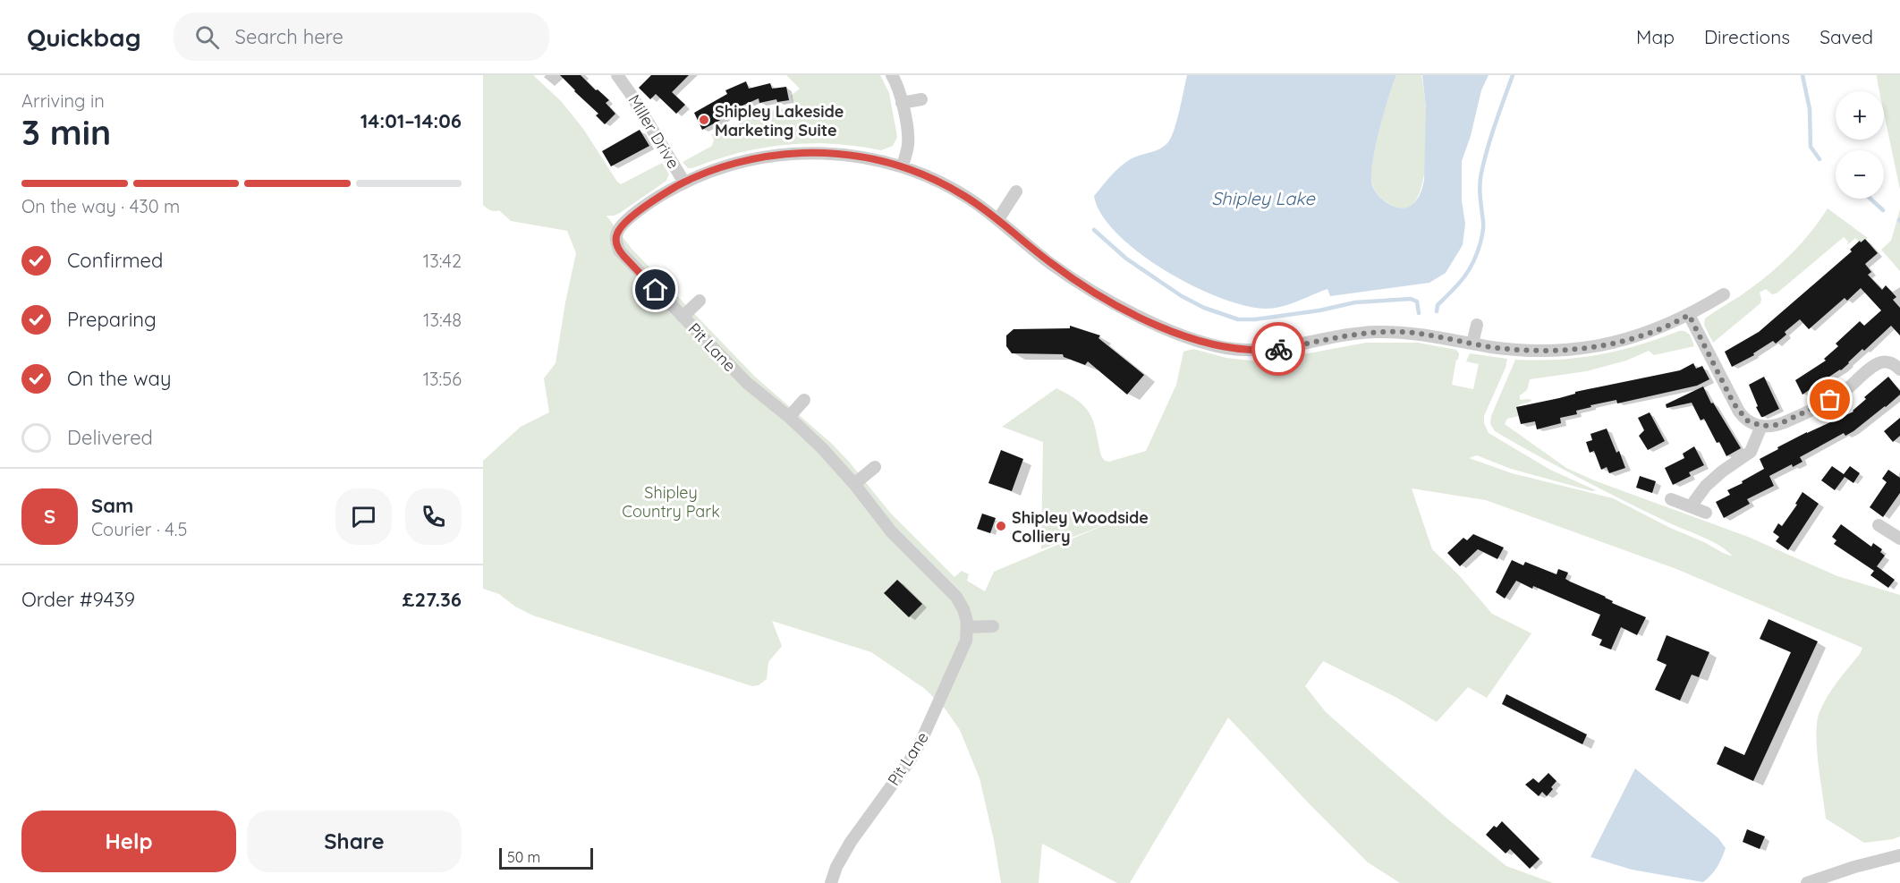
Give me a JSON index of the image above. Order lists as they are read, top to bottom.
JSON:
{
  "streets": {
    "street": ["Miller Drive", "Pit Lane"]
  },
  "crossings": [
    ["Miller Drive", "Pit Lane"]
  ],
  "water": ["Shipley Lake"],
  "parks": ["Shipley Country Park"],
  "places": ["Shipley Lakeside Marketing Suite", "Shipley Woodside Colliery"],
  "scale_bar": "50 m",
  "page": {
    "header": "Quickbag",
    "search": "Search here",
    "nav": ["Map", "Directions", "Saved"],
    "heading": ["3 min", "Arriving in", "14:01–14:06"],
    "panel": [
      "Sam",
      "Courier · 4.5",
      "Order #9439",
      "£27.36"
    ],
    "map_buttons": ["+", "−"],
    "bar": "On the way · 430 m",
    "list": [
      ["Confirmed", "13:42"],
      ["Preparing", "13:48"],
      ["On the way", "13:56"],
      "Delivered"
    ],
    "round": "S",
    "buttons": ["Help", "Share"],
    "scale": "50 m"
  }
}
